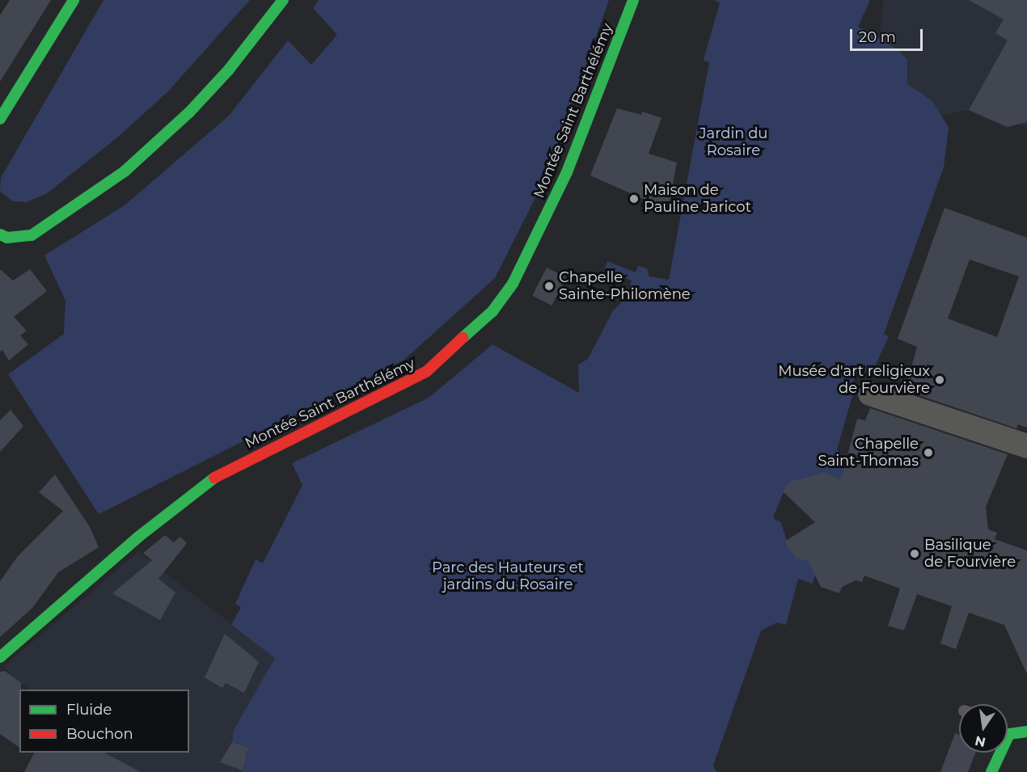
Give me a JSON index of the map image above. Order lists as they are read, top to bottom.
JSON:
{
  "streets": {
    "street": ["Montée Saint Barthélémy"]
  },
  "parks": ["Jardin du Rosaire", "Parc des Hauteurs et jardins du Rosaire"],
  "places": [
    "Maison de Pauline Jaricot",
    "Chapelle Sainte-Philomène",
    "Musée d'art religieux de Fourvière",
    "Chapelle Saint-Thomas",
    "Basilique de Fourvière"
  ],
  "legend": ["Fluide", "Bouchon"],
  "scale_bar": "20 m",
  "north": "bottom"
}
